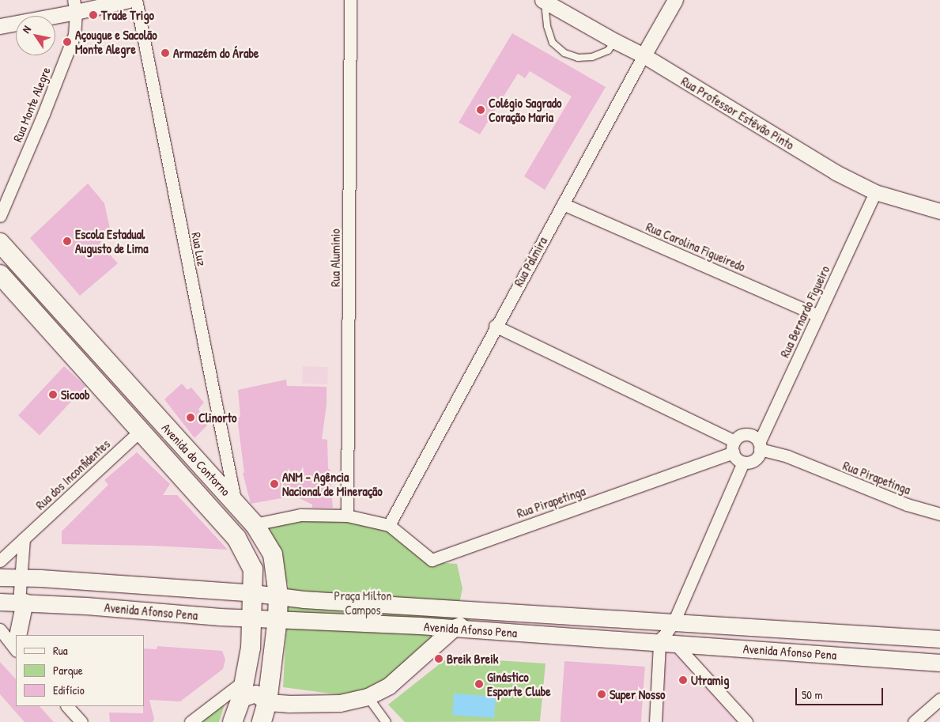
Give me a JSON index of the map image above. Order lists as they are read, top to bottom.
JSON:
{
  "streets": {
    "main road": ["Avenida do Contorno", "Avenida Afonso Pena"],
    "street": [
      "Rua Monte Alegre",
      "Rua Professor Estêvão Pinto",
      "Rua Carolina Figueiredo",
      "Rua Luz",
      "Rua Alumínio",
      "Rua Palmira",
      "Rua Bernardo Figueiro",
      "Rua dos Inconfidentes",
      "Rua Pirapetinga"
    ]
  },
  "crossings": [
    ["Rua Professor Estêvão Pinto", "Rua Palmira"],
    ["Rua Professor Estêvão Pinto", "Rua Bernardo Figueiro"],
    ["Rua Carolina Figueiredo", "Rua Palmira"],
    ["Rua Carolina Figueiredo", "Rua Bernardo Figueiro"],
    ["Rua Luz", "Avenida do Contorno"],
    ["Rua Palmira", "Rua Pirapetinga"],
    ["Rua Bernardo Figueiro", "Rua Pirapetinga"],
    ["Avenida do Contorno", "Rua dos Inconfidentes"],
    ["Avenida do Contorno", "Avenida Afonso Pena"]
  ],
  "parks": ["Praça Milton Campos"],
  "places": [
    "Trade Trigo",
    "Açougue e Sacolão Monte Alegre",
    "Armazém do Árabe",
    "Colégio Sagrado Coração Maria",
    "Escola Estadual Augusto de Lima",
    "Sicoob",
    "Clinorto",
    "ANM - Agência Nacional de Mineração",
    "Breik Breik",
    "Utramig",
    "Ginástico Esporte Clube",
    "Super Nosso"
  ],
  "legend": ["Rua", "Parque", "Edifício"],
  "scale_bar": "50 m",
  "north": "top left"
}
